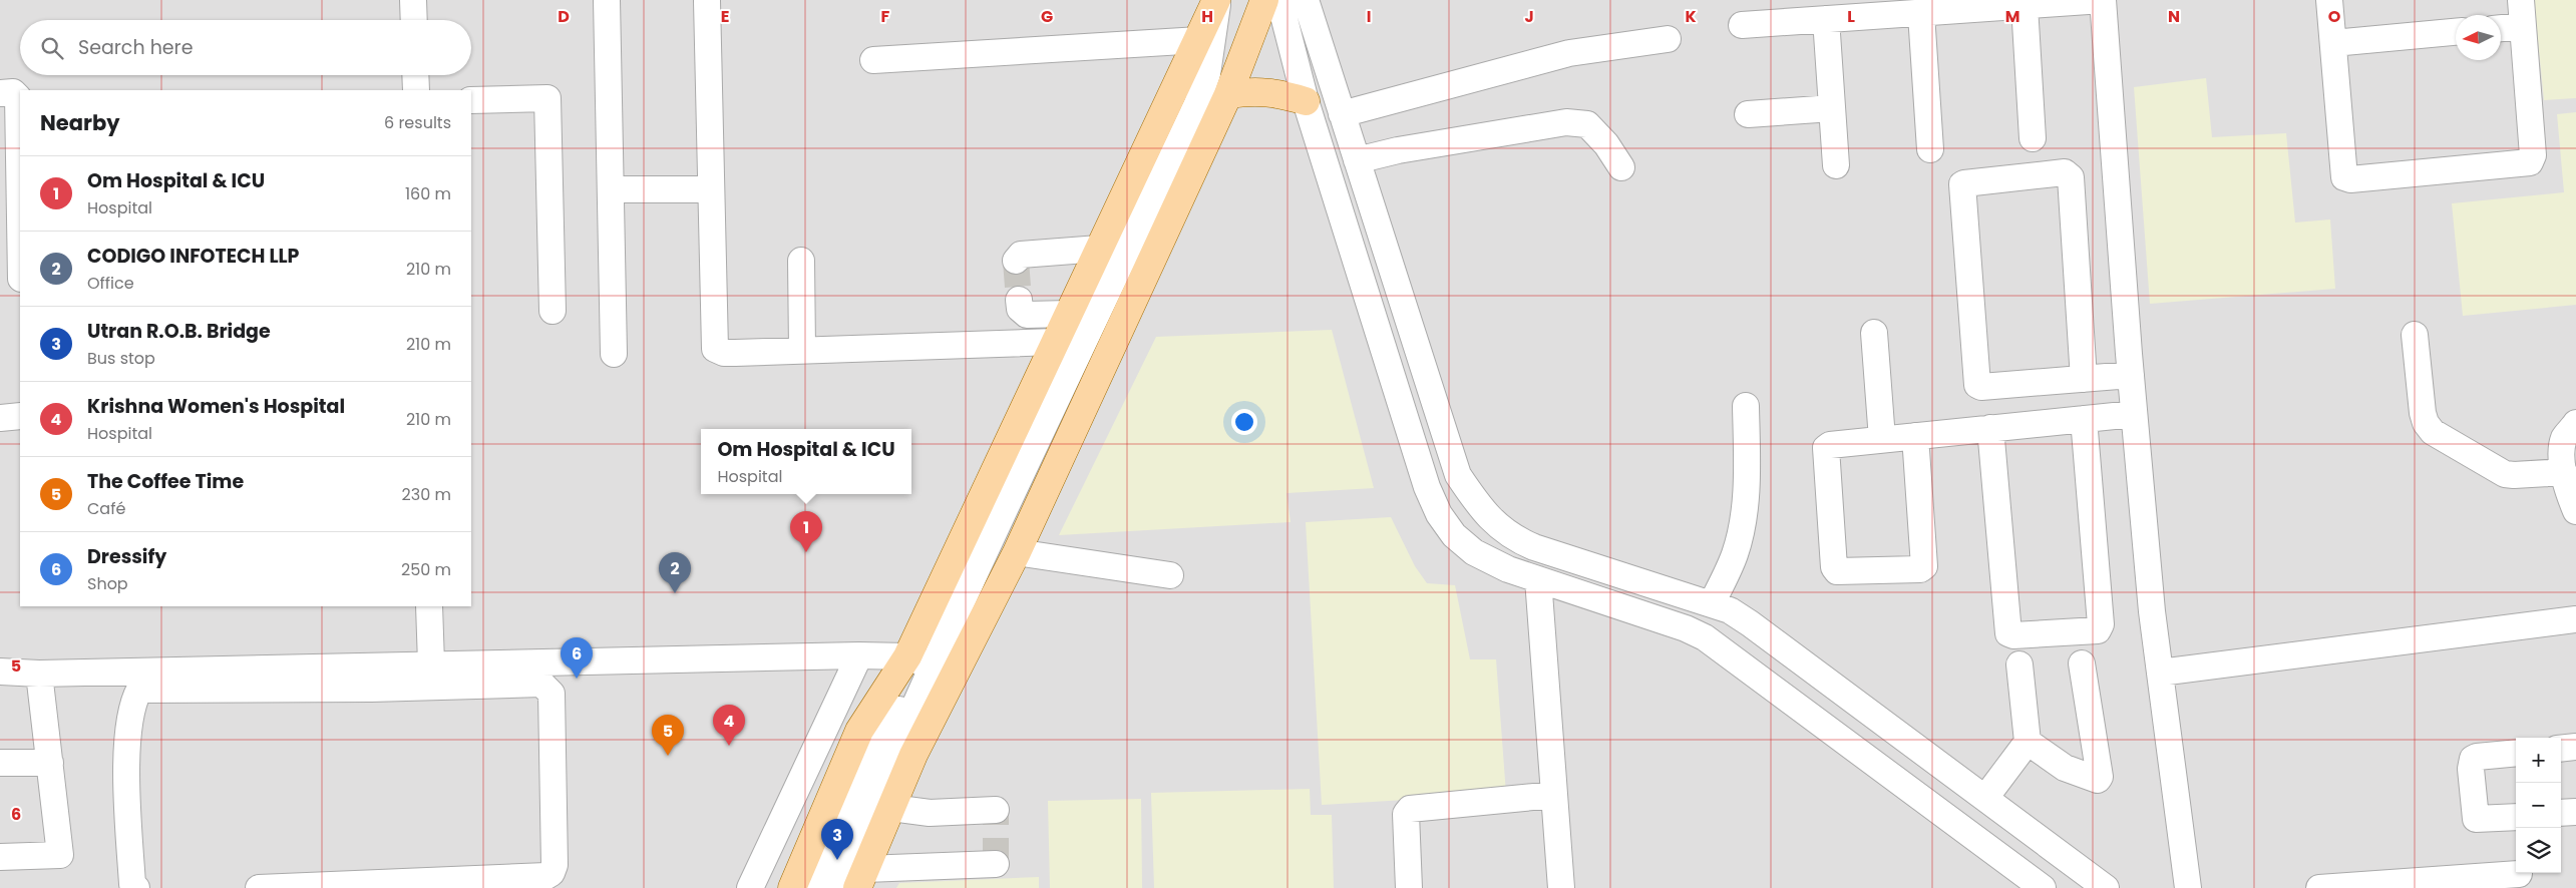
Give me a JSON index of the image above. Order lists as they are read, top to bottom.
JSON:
{
  "north": "left",
  "page": {
    "search": "Search here",
    "heading": ["Nearby", "6 results"],
    "list": [
      {
        "mark": "1",
        "name": "Om Hospital & ICU",
        "note": "Hospital",
        "value": "160 m"
      },
      {
        "mark": "2",
        "name": "CODIGO INFOTECH LLP",
        "note": "Office",
        "value": "210 m"
      },
      {
        "mark": "3",
        "name": "Utran R.O.B. Bridge",
        "note": "Bus stop",
        "value": "210 m"
      },
      {
        "mark": "4",
        "name": "Krishna Women's Hospital",
        "note": "Hospital",
        "value": "210 m"
      },
      {
        "mark": "5",
        "name": "The Coffee Time",
        "note": "Café",
        "value": "230 m"
      },
      {
        "mark": "6",
        "name": "Dressify",
        "note": "Shop",
        "value": "250 m"
      }
    ],
    "popup": ["Om Hospital & ICU", "Hospital"],
    "pins": [
      "1",
      "2",
      "6",
      "4",
      "5",
      "3"
    ],
    "map_buttons": ["+", "−"]
  },
  "grid": {
    "columns": [
      "D",
      "E",
      "F",
      "G",
      "H",
      "I",
      "J",
      "K",
      "L",
      "M",
      "N",
      "O"
    ],
    "rows": ["5", "6"]
  }
}
